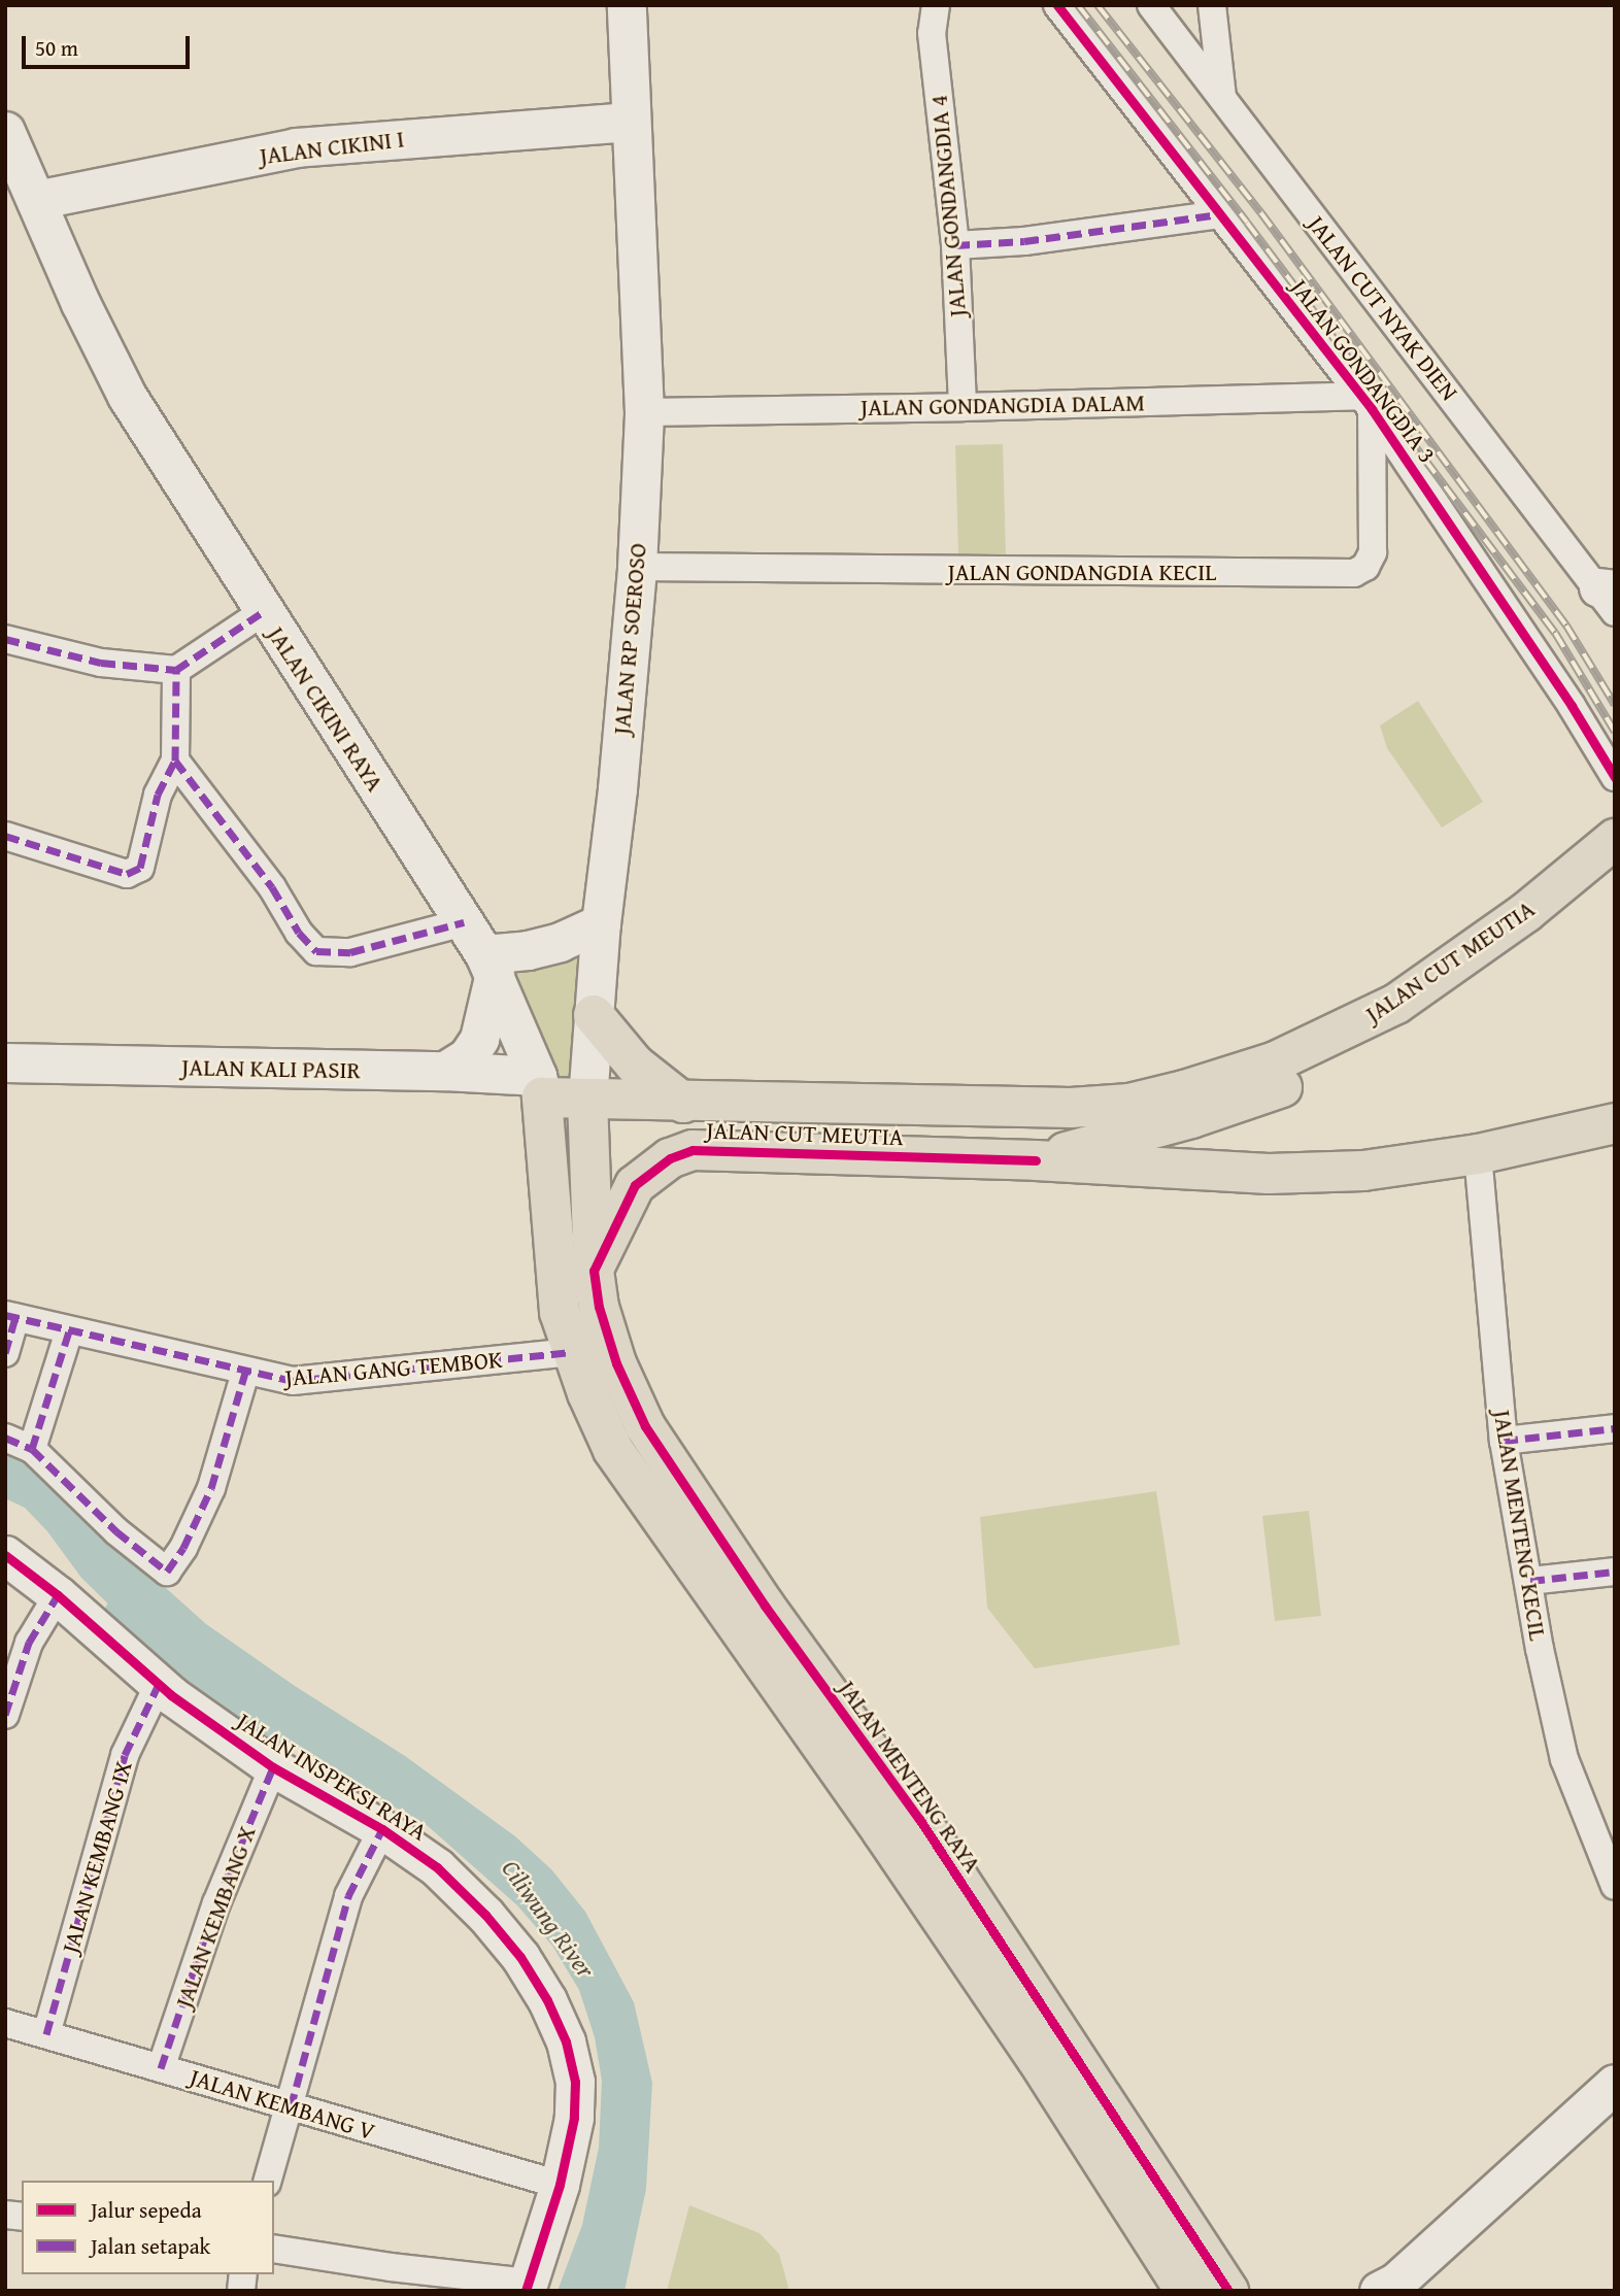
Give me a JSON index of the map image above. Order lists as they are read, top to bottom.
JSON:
{
  "streets": {
    "main road": [
      "JALAN RP SOEROSO",
      "JALAN CIKINI RAYA",
      "JALAN CUT MEUTIA",
      "JALAN MENTENG RAYA"
    ],
    "street": [
      "JALAN CIKINI I",
      "JALAN GONDANGDIA 4",
      "JALAN CUT NYAK DIEN",
      "JALAN GONDANGDIA 3",
      "JALAN GONDANGDIA DALAM",
      "JALAN GONDANGDIA KECIL",
      "JALAN KALI PASIR",
      "JALAN GANG TEMBOK",
      "JALAN MENTENG KECIL",
      "JALAN INSPEKSI RAYA",
      "JALAN KEMBANG IX",
      "JALAN KEMBANG X",
      "JALAN KEMBANG V"
    ]
  },
  "crossings": [
    ["JALAN CIKINI I", "JALAN RP SOEROSO"],
    ["JALAN CIKINI I", "JALAN CIKINI RAYA"],
    ["JALAN GONDANGDIA 4", "JALAN GONDANGDIA DALAM"],
    ["JALAN GONDANGDIA 3", "JALAN GONDANGDIA DALAM"],
    ["JALAN GONDANGDIA 3", "JALAN GONDANGDIA KECIL"],
    ["JALAN GONDANGDIA DALAM", "JALAN GONDANGDIA KECIL"],
    ["JALAN GONDANGDIA DALAM", "JALAN RP SOEROSO"],
    ["JALAN GONDANGDIA KECIL", "JALAN RP SOEROSO"],
    ["JALAN RP SOEROSO", "JALAN CUT MEUTIA"],
    ["JALAN RP SOEROSO", "JALAN MENTENG RAYA"],
    ["JALAN CIKINI RAYA", "JALAN CUT MEUTIA"],
    ["JALAN CIKINI RAYA", "JALAN KALI PASIR"],
    ["JALAN CIKINI RAYA", "JALAN GANG TEMBOK"],
    ["JALAN CUT MEUTIA", "JALAN KALI PASIR"],
    ["JALAN CUT MEUTIA", "JALAN MENTENG KECIL"],
    ["JALAN CUT MEUTIA", "JALAN MENTENG RAYA"],
    ["JALAN INSPEKSI RAYA", "JALAN KEMBANG IX"],
    ["JALAN INSPEKSI RAYA", "JALAN KEMBANG X"],
    ["JALAN INSPEKSI RAYA", "JALAN KEMBANG V"],
    ["JALAN KEMBANG IX", "JALAN KEMBANG V"],
    ["JALAN KEMBANG X", "JALAN KEMBANG V"]
  ],
  "water": ["Ciliwung River"],
  "legend": ["Jalur sepeda", "Jalan setapak"],
  "scale_bar": "50 m"
}
